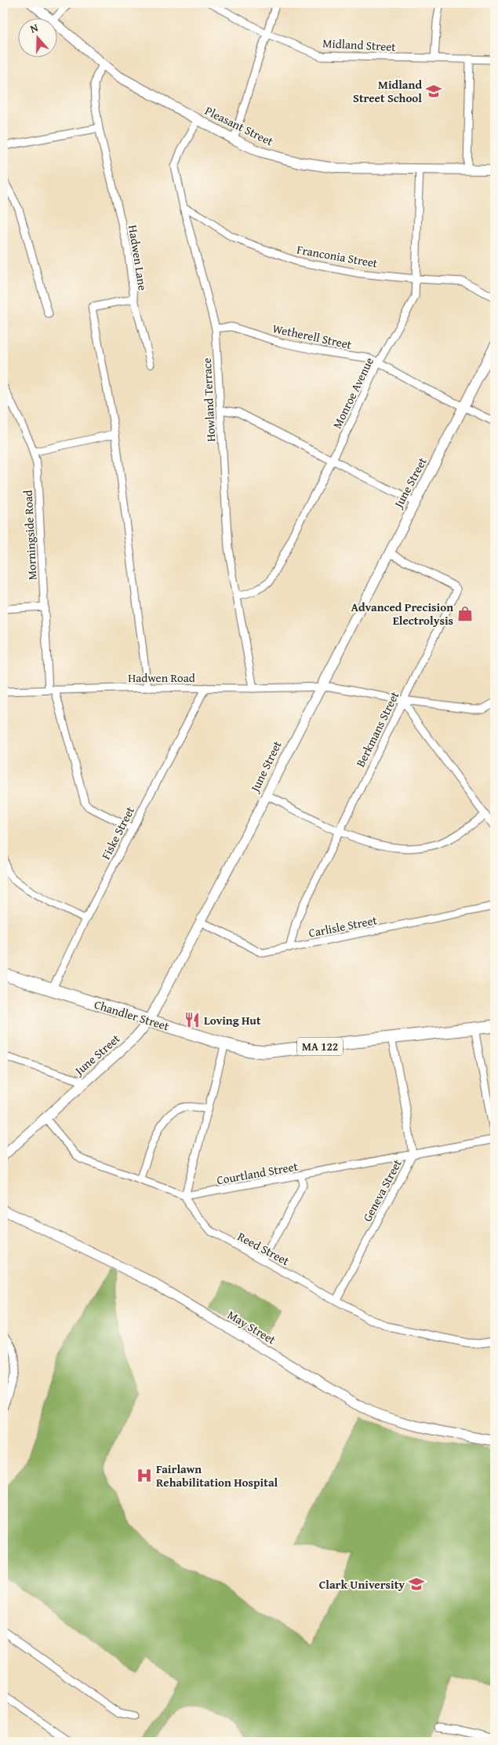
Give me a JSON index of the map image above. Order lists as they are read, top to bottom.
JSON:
{
  "streets": {
    "main road": ["Chandler Street", "MA 122"],
    "street": [
      "Midland Street",
      "Pleasant Street",
      "Franconia Street",
      "Hadwen Lane",
      "Wetherell Street",
      "Monroe Avenue",
      "Howland Terrace",
      "June Street",
      "Morningside Road",
      "Hadwen Road",
      "Berkmans Street",
      "Fiske Street",
      "Carlisle Street",
      "Courtland Street",
      "Geneva Street",
      "Reed Street",
      "May Street"
    ]
  },
  "crossings": [
    ["Pleasant Street", "Hadwen Lane"],
    ["Pleasant Street", "Monroe Avenue"],
    ["Pleasant Street", "Howland Terrace"],
    ["Franconia Street", "Monroe Avenue"],
    ["Franconia Street", "Howland Terrace"],
    ["Wetherell Street", "Monroe Avenue"],
    ["Wetherell Street", "Howland Terrace"],
    ["Wetherell Street", "June Street"],
    ["Monroe Avenue", "Howland Terrace"],
    ["Howland Terrace", "Hadwen Road"],
    ["June Street", "Hadwen Road"],
    ["June Street", "Berkmans Street"],
    ["June Street", "Carlisle Street"],
    ["June Street", "Chandler Street"],
    ["June Street", "Courtland Street"],
    ["Morningside Road", "Hadwen Road"],
    ["Morningside Road", "Fiske Street"],
    ["Hadwen Road", "Berkmans Street"],
    ["Hadwen Road", "Fiske Street"],
    ["Berkmans Street", "Carlisle Street"],
    ["Fiske Street", "Chandler Street"],
    ["Chandler Street", "Geneva Street"],
    ["Courtland Street", "Geneva Street"],
    ["Courtland Street", "Reed Street"],
    ["Geneva Street", "Reed Street"]
  ],
  "places": {
    "school or university": ["Midland Street School", "Clark University"],
    "shop": ["Advanced Precision Electrolysis"],
    "restaurant": ["Loving Hut"],
    "hospital": ["Fairlawn Rehabilitation Hospital"]
  },
  "north": "top"
}
